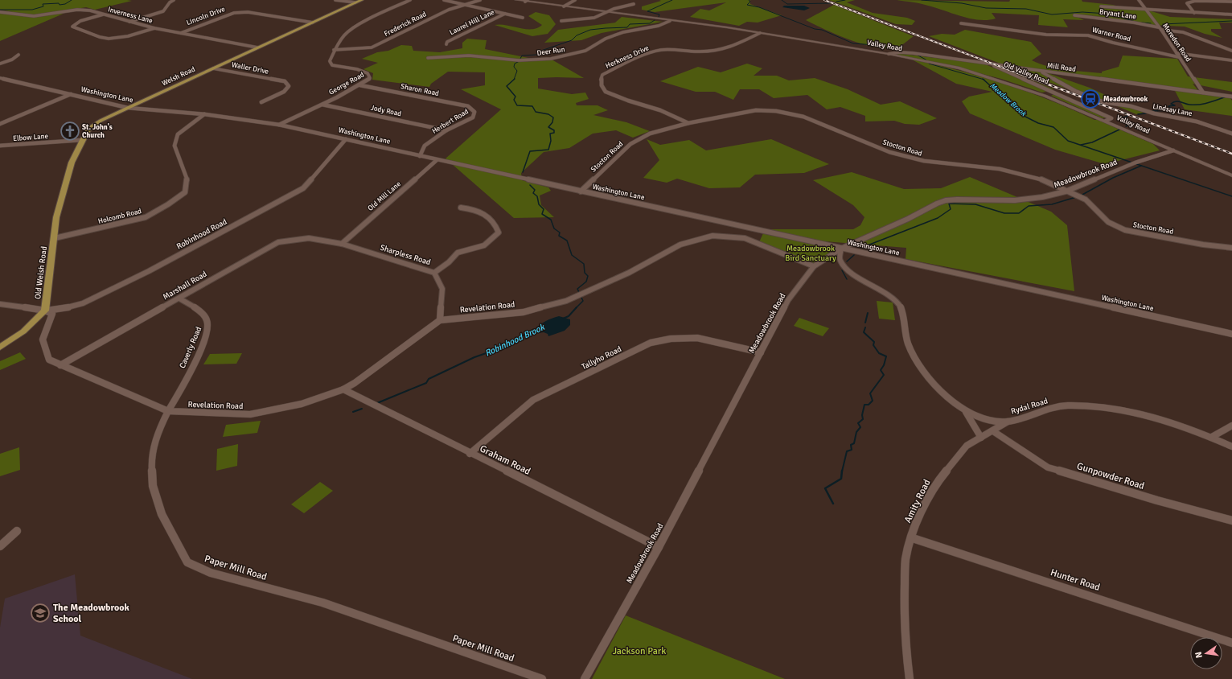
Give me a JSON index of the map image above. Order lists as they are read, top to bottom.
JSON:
{
  "streets": {
    "main road": ["Valley Road", "Welsh Road", "Old Welsh Road"],
    "street": [
      "Bryant Lane",
      "Inverness Lane",
      "Lincoln Drive",
      "Laurel Hill Lane",
      "Frederick Road",
      "Warner Road",
      "Moredon Road",
      "Deer Run",
      "Herkness Drive",
      "Mill Road",
      "Waller Drive",
      "Old Valley Road",
      "George Road",
      "Sharon Road",
      "Washington Lane",
      "Lindsay Lane",
      "Jody Road",
      "Herbert Road",
      "Elbow Lane",
      "Stocton Road",
      "Meadowbrook Road",
      "Old Mill Lane",
      "Holcomb Road",
      "Robinhood Road",
      "Sharpless Road",
      "Marshall Road",
      "Revelation Road",
      "Caverly Road",
      "Tallyho Road",
      "Rydal Road",
      "Graham Road",
      "Gunpowder Road",
      "Amity Road",
      "Paper Mill Road",
      "Hunter Road"
    ]
  },
  "crossings": [
    ["Bryant Lane", "Moredon Road"],
    ["Inverness Lane", "Lincoln Drive"],
    ["Inverness Lane", "Welsh Road"],
    ["Lincoln Drive", "Welsh Road"],
    ["Frederick Road", "George Road"],
    ["Warner Road", "Moredon Road"],
    ["Moredon Road", "Mill Road"],
    ["Valley Road", "Deer Run"],
    ["Valley Road", "Herkness Drive"],
    ["Valley Road", "Mill Road"],
    ["Valley Road", "Old Valley Road"],
    ["Valley Road", "Meadowbrook Road"],
    ["Herkness Drive", "Stocton Road"],
    ["Mill Road", "Old Valley Road"],
    ["Mill Road", "Lindsay Lane"],
    ["Waller Drive", "Welsh Road"],
    ["Welsh Road", "Washington Lane"],
    ["Welsh Road", "Elbow Lane"],
    ["Welsh Road", "Old Welsh Road"],
    ["George Road", "Sharon Road"],
    ["George Road", "Washington Lane"],
    ["George Road", "Jody Road"],
    ["Sharon Road", "Herbert Road"],
    ["Washington Lane", "Herbert Road"],
    ["Washington Lane", "Stocton Road"],
    ["Washington Lane", "Meadowbrook Road"],
    ["Washington Lane", "Old Mill Lane"],
    ["Washington Lane", "Holcomb Road"],
    ["Washington Lane", "Robinhood Road"],
    ["Washington Lane", "Rydal Road"],
    ["Jody Road", "Herbert Road"],
    ["Stocton Road", "Meadowbrook Road"],
    ["Meadowbrook Road", "Revelation Road"],
    ["Meadowbrook Road", "Tallyho Road"],
    ["Meadowbrook Road", "Rydal Road"],
    ["Meadowbrook Road", "Graham Road"],
    ["Old Mill Lane", "Sharpless Road"],
    ["Holcomb Road", "Old Welsh Road"],
    ["Robinhood Road", "Old Welsh Road"],
    ["Sharpless Road", "Marshall Road"],
    ["Sharpless Road", "Revelation Road"],
    ["Marshall Road", "Caverly Road"],
    ["Revelation Road", "Caverly Road"],
    ["Revelation Road", "Graham Road"],
    ["Revelation Road", "Paper Mill Road"],
    ["Caverly Road", "Paper Mill Road"],
    ["Tallyho Road", "Graham Road"],
    ["Rydal Road", "Amity Road"],
    ["Gunpowder Road", "Amity Road"],
    ["Amity Road", "Hunter Road"]
  ],
  "water": ["Meadow Brook", "Robinhood Brook"],
  "parks": ["Meadowbrook Bird Sanctuary", "Jackson Park"],
  "places": {
    "station": ["Meadowbrook"],
    "church": ["St. John's Church"],
    "school or university": ["The Meadowbrook School"]
  },
  "north": "left"
}
